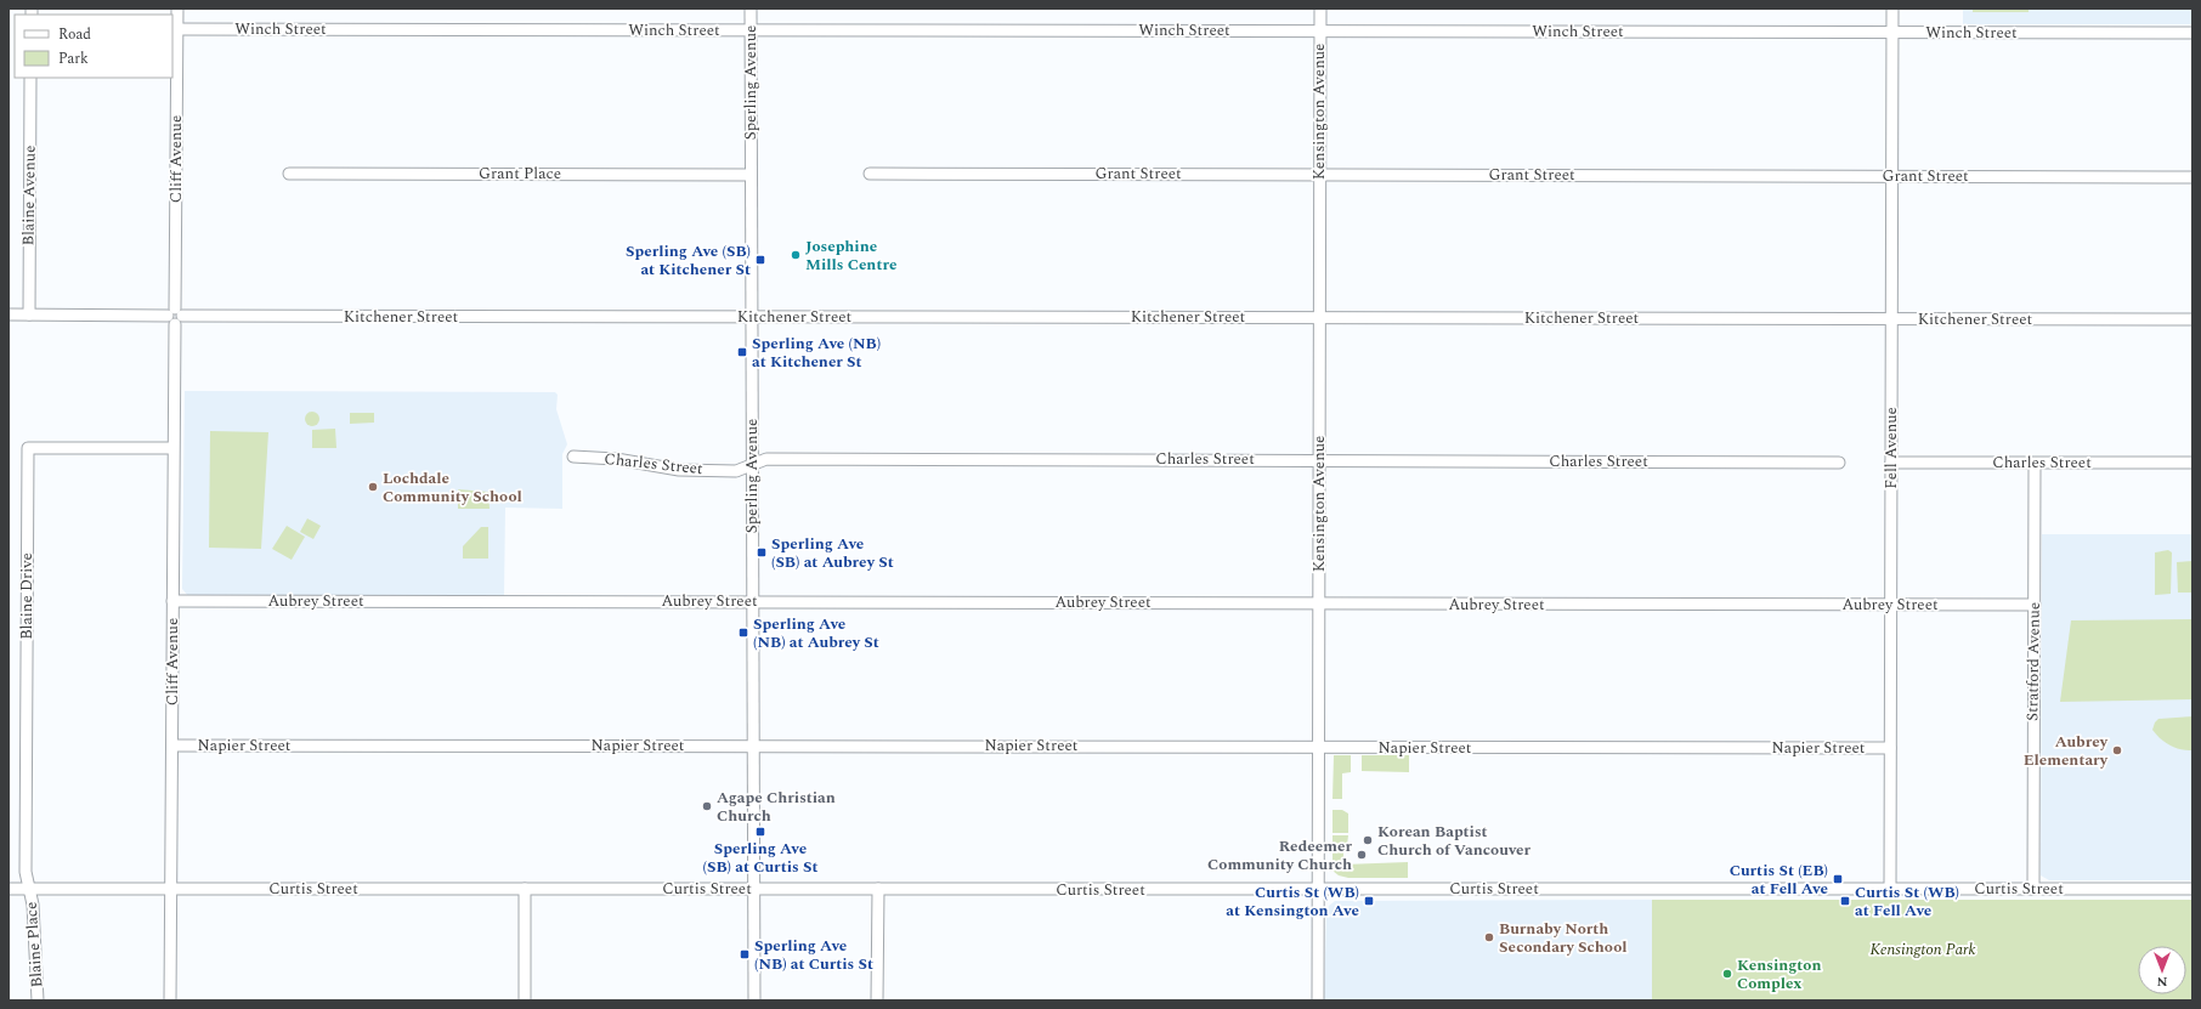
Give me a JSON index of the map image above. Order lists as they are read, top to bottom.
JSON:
{
  "streets": {
    "street": [
      "Winch Street",
      "Sperling Avenue",
      "Kensington Avenue",
      "Cliff Avenue",
      "Grant Place",
      "Grant Street",
      "Blaine Avenue",
      "Kitchener Street",
      "Fell Avenue",
      "Charles Street",
      "Blaine Drive",
      "Aubrey Street",
      "Stratford Avenue",
      "Napier Street",
      "Curtis Street",
      "Blaine Place"
    ]
  },
  "crossings": [
    ["Winch Street", "Sperling Avenue"],
    ["Winch Street", "Kensington Avenue"],
    ["Winch Street", "Cliff Avenue"],
    ["Winch Street", "Fell Avenue"],
    ["Sperling Avenue", "Grant Place"],
    ["Sperling Avenue", "Kitchener Street"],
    ["Sperling Avenue", "Charles Street"],
    ["Sperling Avenue", "Aubrey Street"],
    ["Sperling Avenue", "Napier Street"],
    ["Sperling Avenue", "Curtis Street"],
    ["Kensington Avenue", "Grant Street"],
    ["Kensington Avenue", "Kitchener Street"],
    ["Kensington Avenue", "Charles Street"],
    ["Kensington Avenue", "Aubrey Street"],
    ["Kensington Avenue", "Napier Street"],
    ["Kensington Avenue", "Curtis Street"],
    ["Cliff Avenue", "Kitchener Street"],
    ["Cliff Avenue", "Blaine Drive"],
    ["Cliff Avenue", "Aubrey Street"],
    ["Cliff Avenue", "Napier Street"],
    ["Cliff Avenue", "Curtis Street"],
    ["Grant Street", "Fell Avenue"],
    ["Blaine Avenue", "Kitchener Street"],
    ["Kitchener Street", "Fell Avenue"],
    ["Fell Avenue", "Charles Street"],
    ["Fell Avenue", "Aubrey Street"],
    ["Fell Avenue", "Napier Street"],
    ["Fell Avenue", "Curtis Street"],
    ["Charles Street", "Stratford Avenue"],
    ["Blaine Drive", "Curtis Street"],
    ["Blaine Drive", "Blaine Place"],
    ["Aubrey Street", "Stratford Avenue"],
    ["Stratford Avenue", "Curtis Street"],
    ["Curtis Street", "Blaine Place"]
  ],
  "parks": ["Kensington Park"],
  "places": {
    "other": [
      "Josephine Mills Centre",
      "Lochdale Community School",
      "Aubrey Elementary",
      "Agape Christian Church",
      "Korean Baptist Church of Vancouver",
      "Redeemer Community Church",
      "Burnaby North Secondary School",
      "Kensington Complex"
    ],
    "transit": [
      "Sperling Ave (SB) at Kitchener St",
      "Sperling Ave (NB) at Kitchener St",
      "Sperling Ave (SB) at Aubrey St",
      "Sperling Ave (NB) at Aubrey St",
      "Sperling Ave (SB) at Curtis St",
      "Curtis St (EB) at Fell Ave",
      "Curtis St (WB) at Kensington Ave",
      "Curtis St (WB) at Fell Ave",
      "Sperling Ave (NB) at Curtis St"
    ]
  },
  "legend": ["Road", "Park"],
  "north": "bottom"
}
